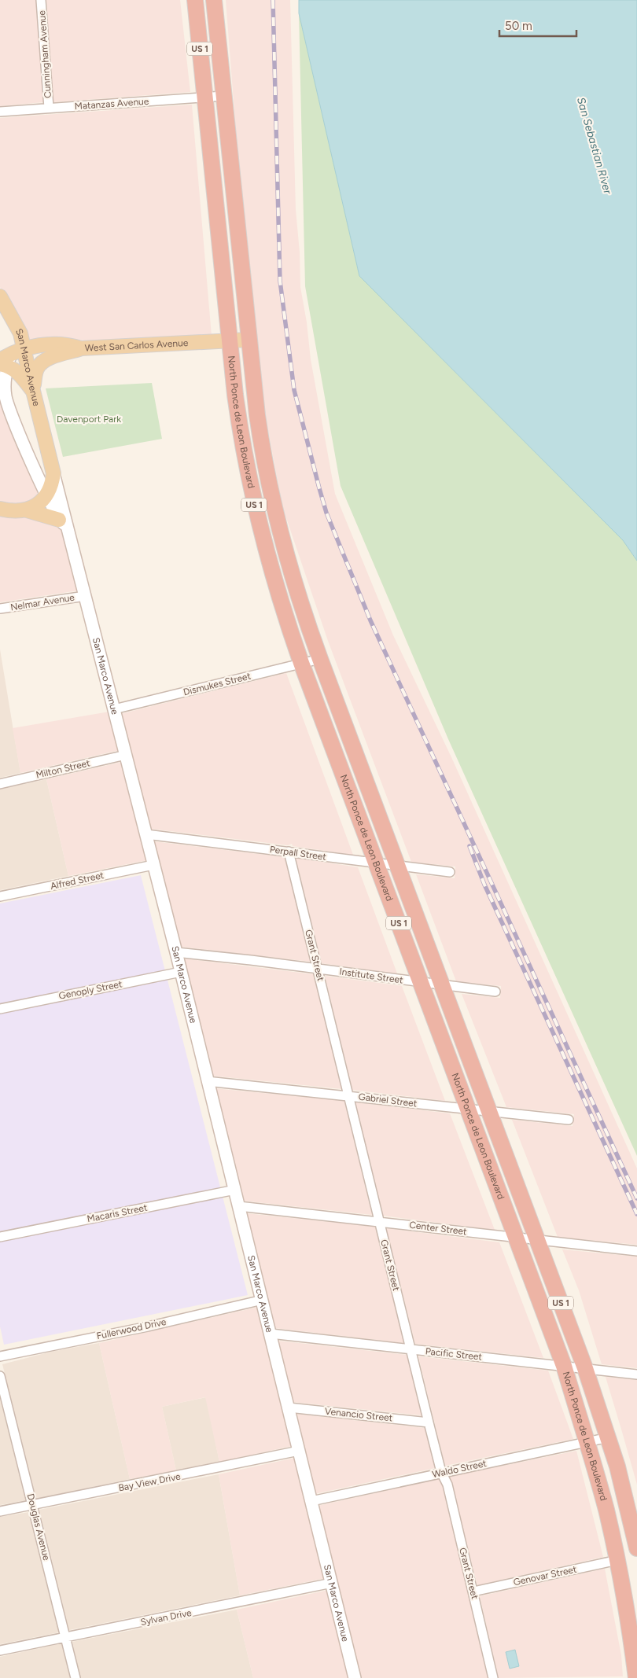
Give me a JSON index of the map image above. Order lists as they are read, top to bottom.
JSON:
{
  "streets": {
    "highway": ["US 1", "North Ponce de Leon Boulevard"],
    "main road": ["West San Carlos Avenue", "San Marco Avenue"],
    "street": [
      "Cunningham Avenue",
      "Matanzas Avenue",
      "Nelmar Avenue",
      "Dismukes Street",
      "Milton Street",
      "Perpall Street",
      "Alfred Street",
      "Grant Street",
      "Institute Street",
      "Genoply Street",
      "Gabriel Street",
      "Macaris Street",
      "Center Street",
      "Fullerwood Drive",
      "Pacific Street",
      "Venancio Street",
      "Waldo Street",
      "Bay View Drive",
      "Douglas Avenue",
      "Genovar Street",
      "Sylvan Drive"
    ]
  },
  "crossings": [
    ["Cunningham Avenue", "Matanzas Avenue"],
    ["Matanzas Avenue", "North Ponce de Leon Boulevard"],
    ["West San Carlos Avenue", "San Marco Avenue"],
    ["West San Carlos Avenue", "North Ponce de Leon Boulevard"],
    ["San Marco Avenue", "Nelmar Avenue"],
    ["San Marco Avenue", "Dismukes Street"],
    ["San Marco Avenue", "Milton Street"],
    ["San Marco Avenue", "Perpall Street"],
    ["San Marco Avenue", "Alfred Street"],
    ["San Marco Avenue", "Institute Street"],
    ["San Marco Avenue", "Genoply Street"],
    ["San Marco Avenue", "Gabriel Street"],
    ["San Marco Avenue", "Macaris Street"],
    ["San Marco Avenue", "Center Street"],
    ["San Marco Avenue", "Fullerwood Drive"],
    ["San Marco Avenue", "Pacific Street"],
    ["San Marco Avenue", "Venancio Street"],
    ["San Marco Avenue", "Waldo Street"],
    ["San Marco Avenue", "Bay View Drive"],
    ["San Marco Avenue", "Sylvan Drive"],
    ["North Ponce de Leon Boulevard", "Dismukes Street"],
    ["North Ponce de Leon Boulevard", "Perpall Street"],
    ["North Ponce de Leon Boulevard", "Institute Street"],
    ["North Ponce de Leon Boulevard", "Gabriel Street"],
    ["North Ponce de Leon Boulevard", "Center Street"],
    ["North Ponce de Leon Boulevard", "Pacific Street"],
    ["North Ponce de Leon Boulevard", "Waldo Street"],
    ["North Ponce de Leon Boulevard", "Genovar Street"],
    ["Perpall Street", "Grant Street"],
    ["Grant Street", "Institute Street"],
    ["Grant Street", "Gabriel Street"],
    ["Grant Street", "Center Street"],
    ["Grant Street", "Pacific Street"],
    ["Grant Street", "Venancio Street"],
    ["Grant Street", "Waldo Street"],
    ["Grant Street", "Genovar Street"],
    ["Bay View Drive", "Douglas Avenue"],
    ["Douglas Avenue", "Sylvan Drive"]
  ],
  "water": ["San Sebastian River"],
  "parks": ["Davenport Park"],
  "scale_bar": "50 m"
}
